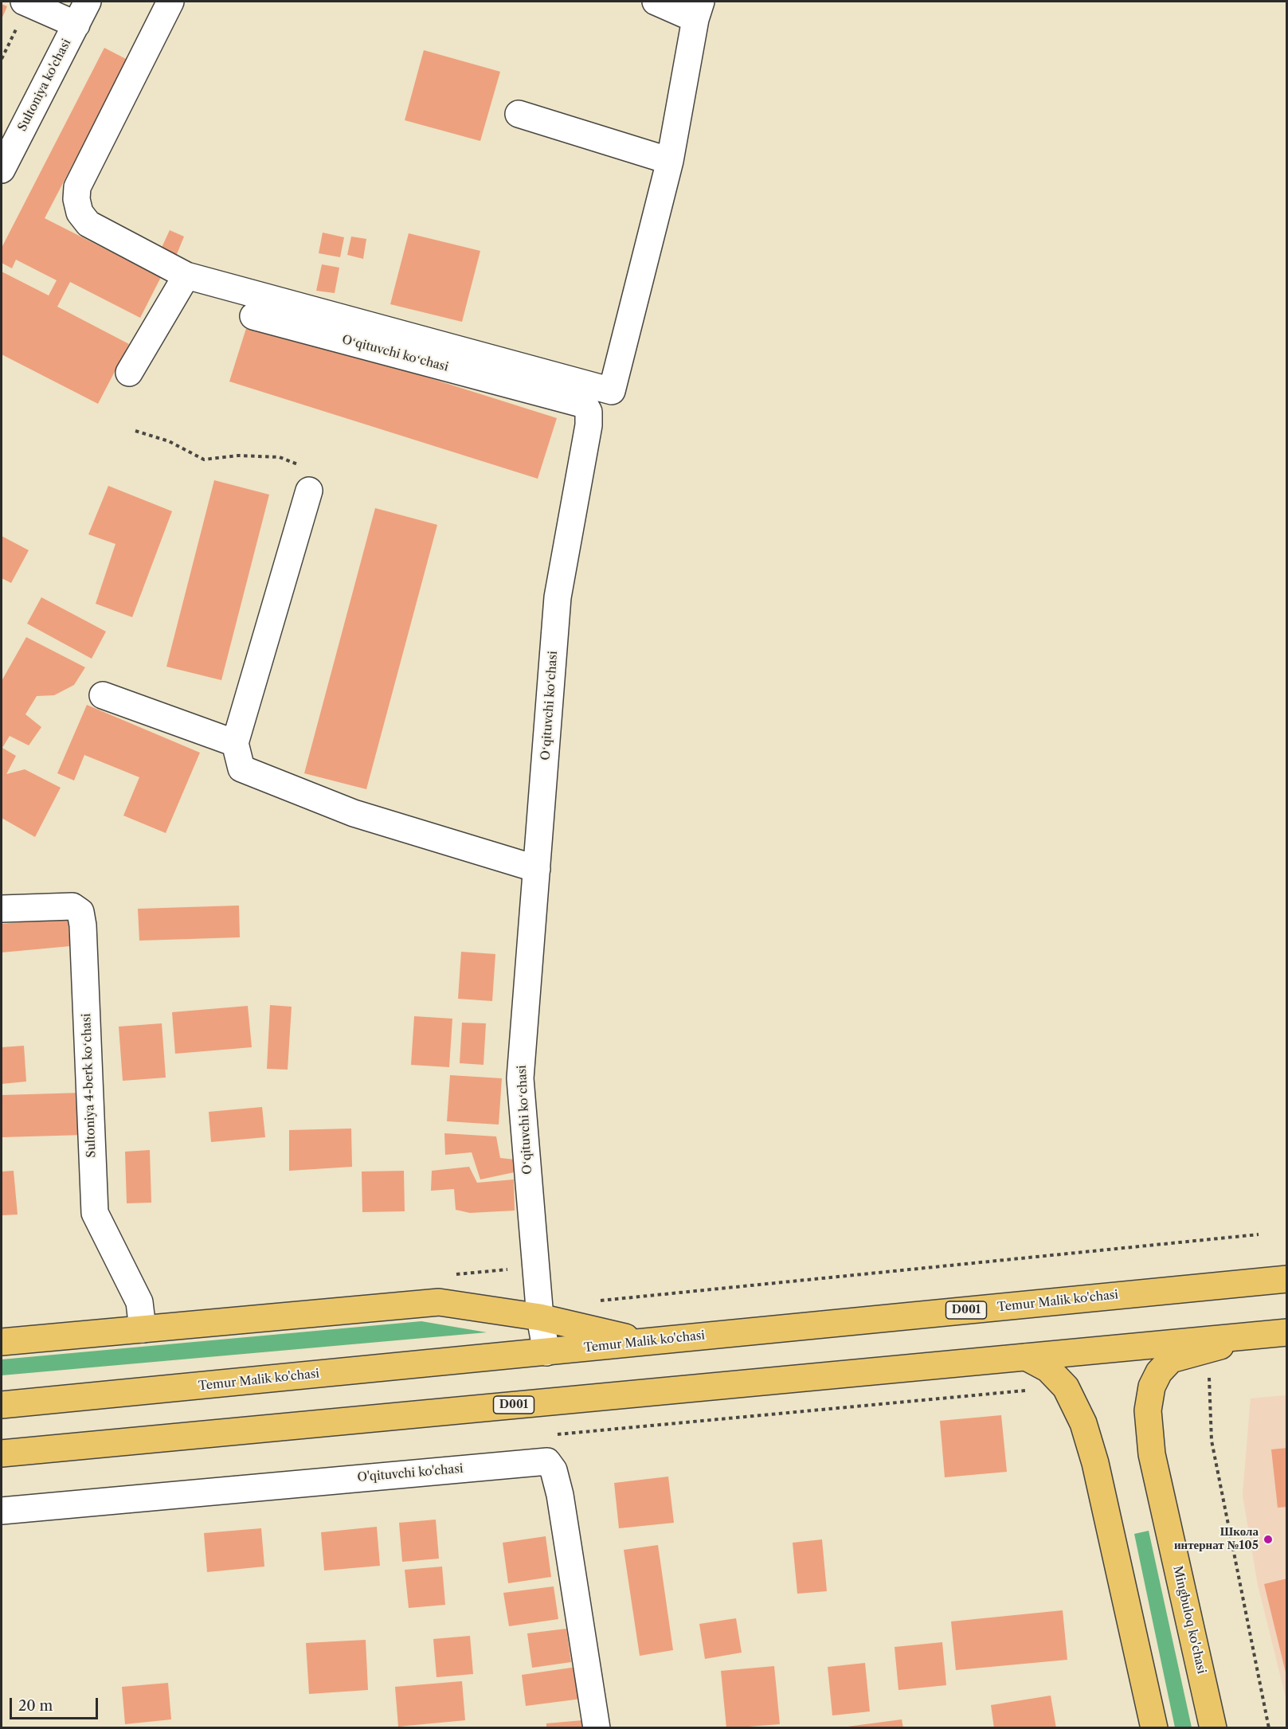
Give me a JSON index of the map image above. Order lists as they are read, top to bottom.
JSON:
{
  "streets": {
    "main road": ["Temur Malik ko'chasi", "D001", "Mingbuloq ko'chasi"],
    "street": [
      "Sultoniya ko'chasi",
      "Oʻqituvchi koʻchasi",
      "Sultoniya 4-berk koʻchasi",
      "O'qituvchi ko'chasi"
    ]
  },
  "crossings": [
    ["Oʻqituvchi koʻchasi", "Temur Malik ko'chasi"],
    ["D001", "Mingbuloq ko'chasi"]
  ],
  "places": ["Школа интернат №105"],
  "scale_bar": "20 m"
}
